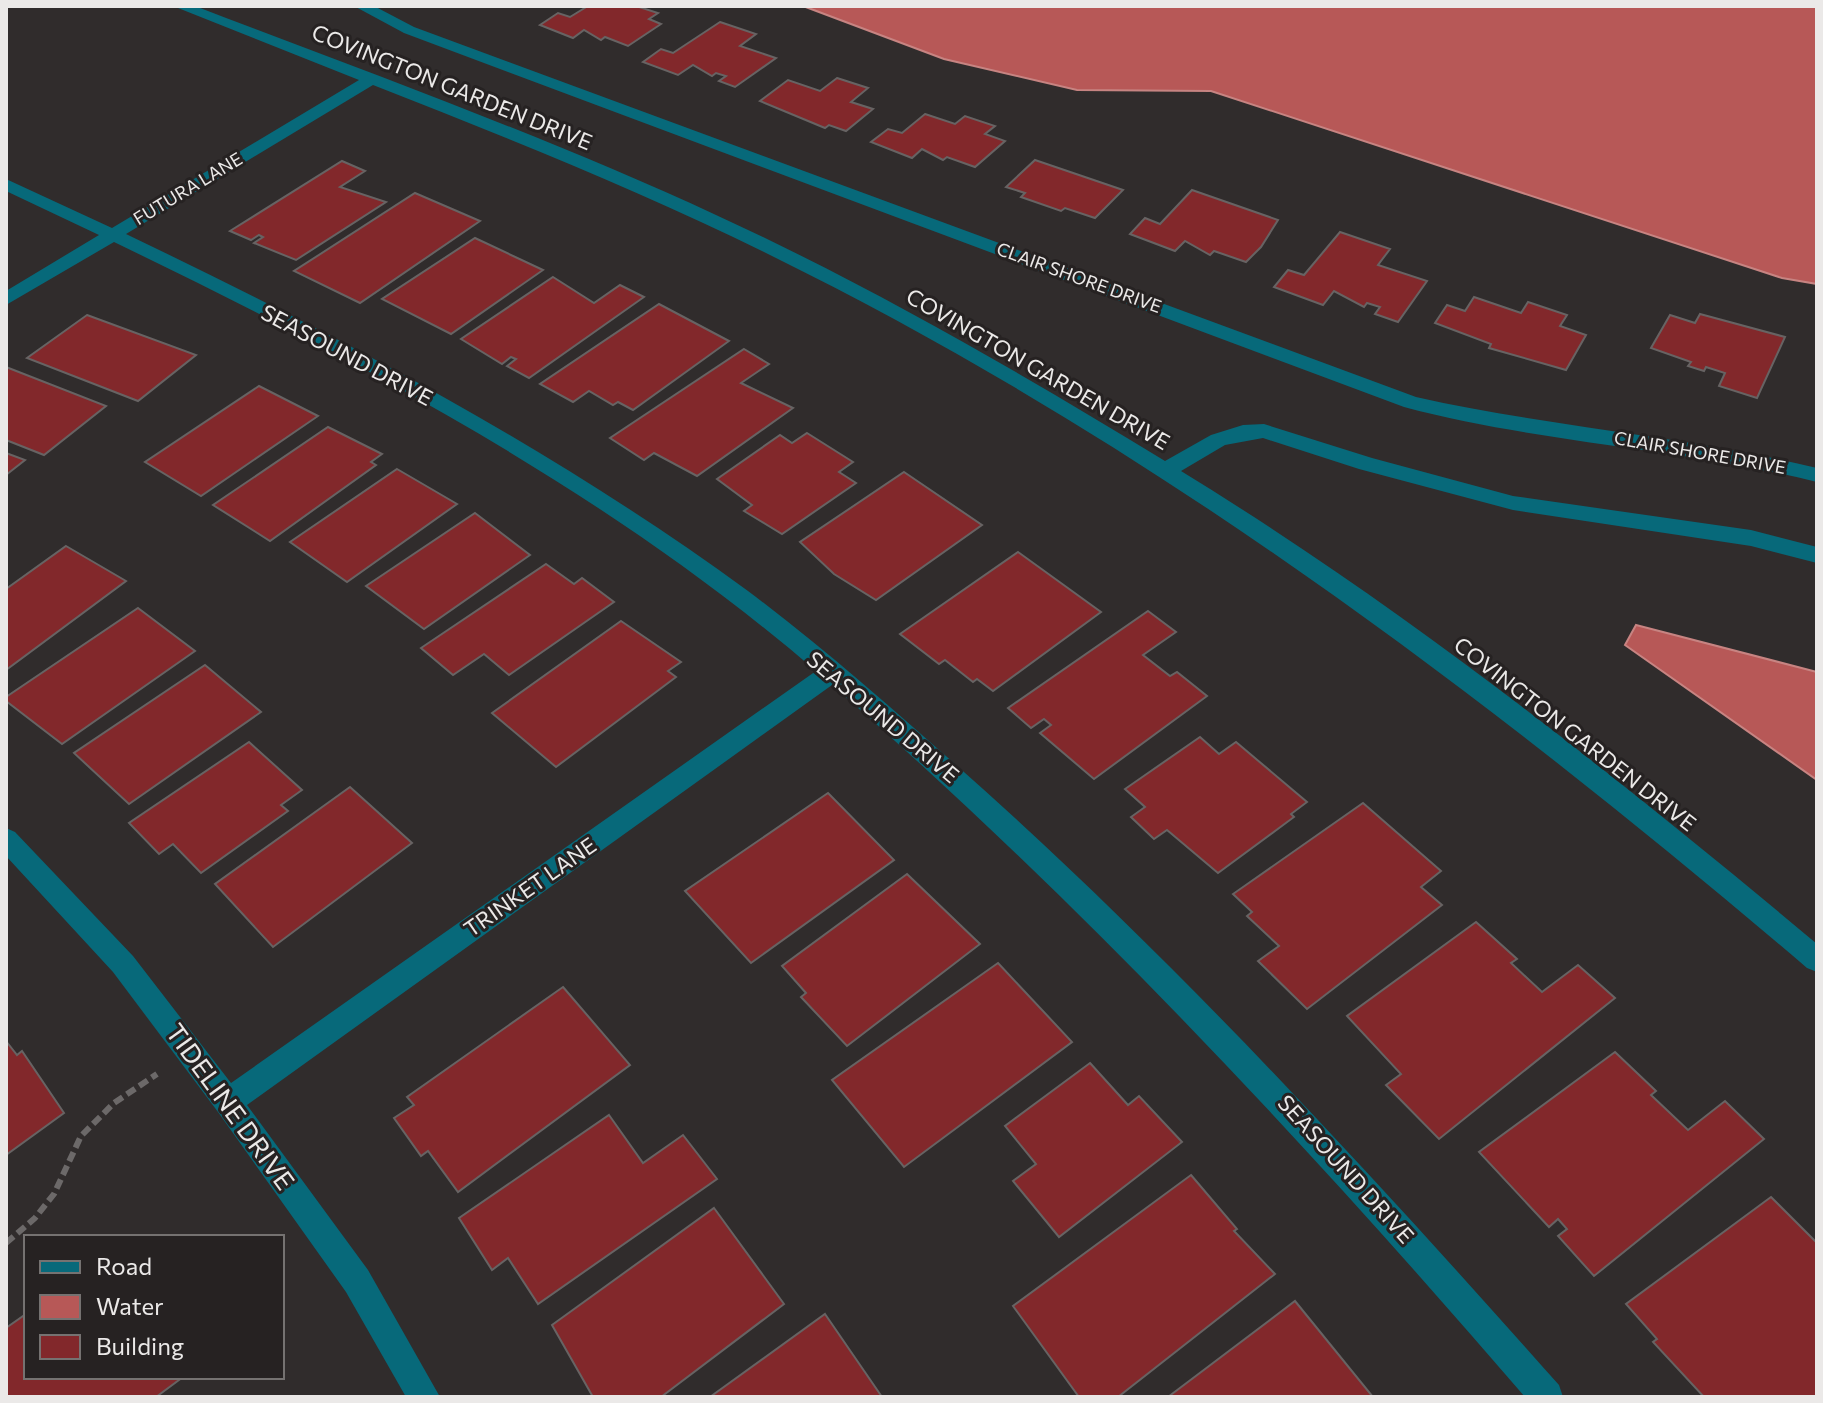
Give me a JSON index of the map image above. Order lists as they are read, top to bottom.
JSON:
{
  "streets": {
    "street": [
      "COVINGTON GARDEN DRIVE",
      "FUTURA LANE",
      "CLAIR SHORE DRIVE",
      "SEASOUND DRIVE",
      "TRINKET LANE",
      "TIDELINE DRIVE"
    ]
  },
  "crossings": [
    ["COVINGTON GARDEN DRIVE", "FUTURA LANE"],
    ["FUTURA LANE", "SEASOUND DRIVE"],
    ["SEASOUND DRIVE", "TRINKET LANE"],
    ["TRINKET LANE", "TIDELINE DRIVE"]
  ],
  "legend": ["Road", "Water", "Building"]
}
